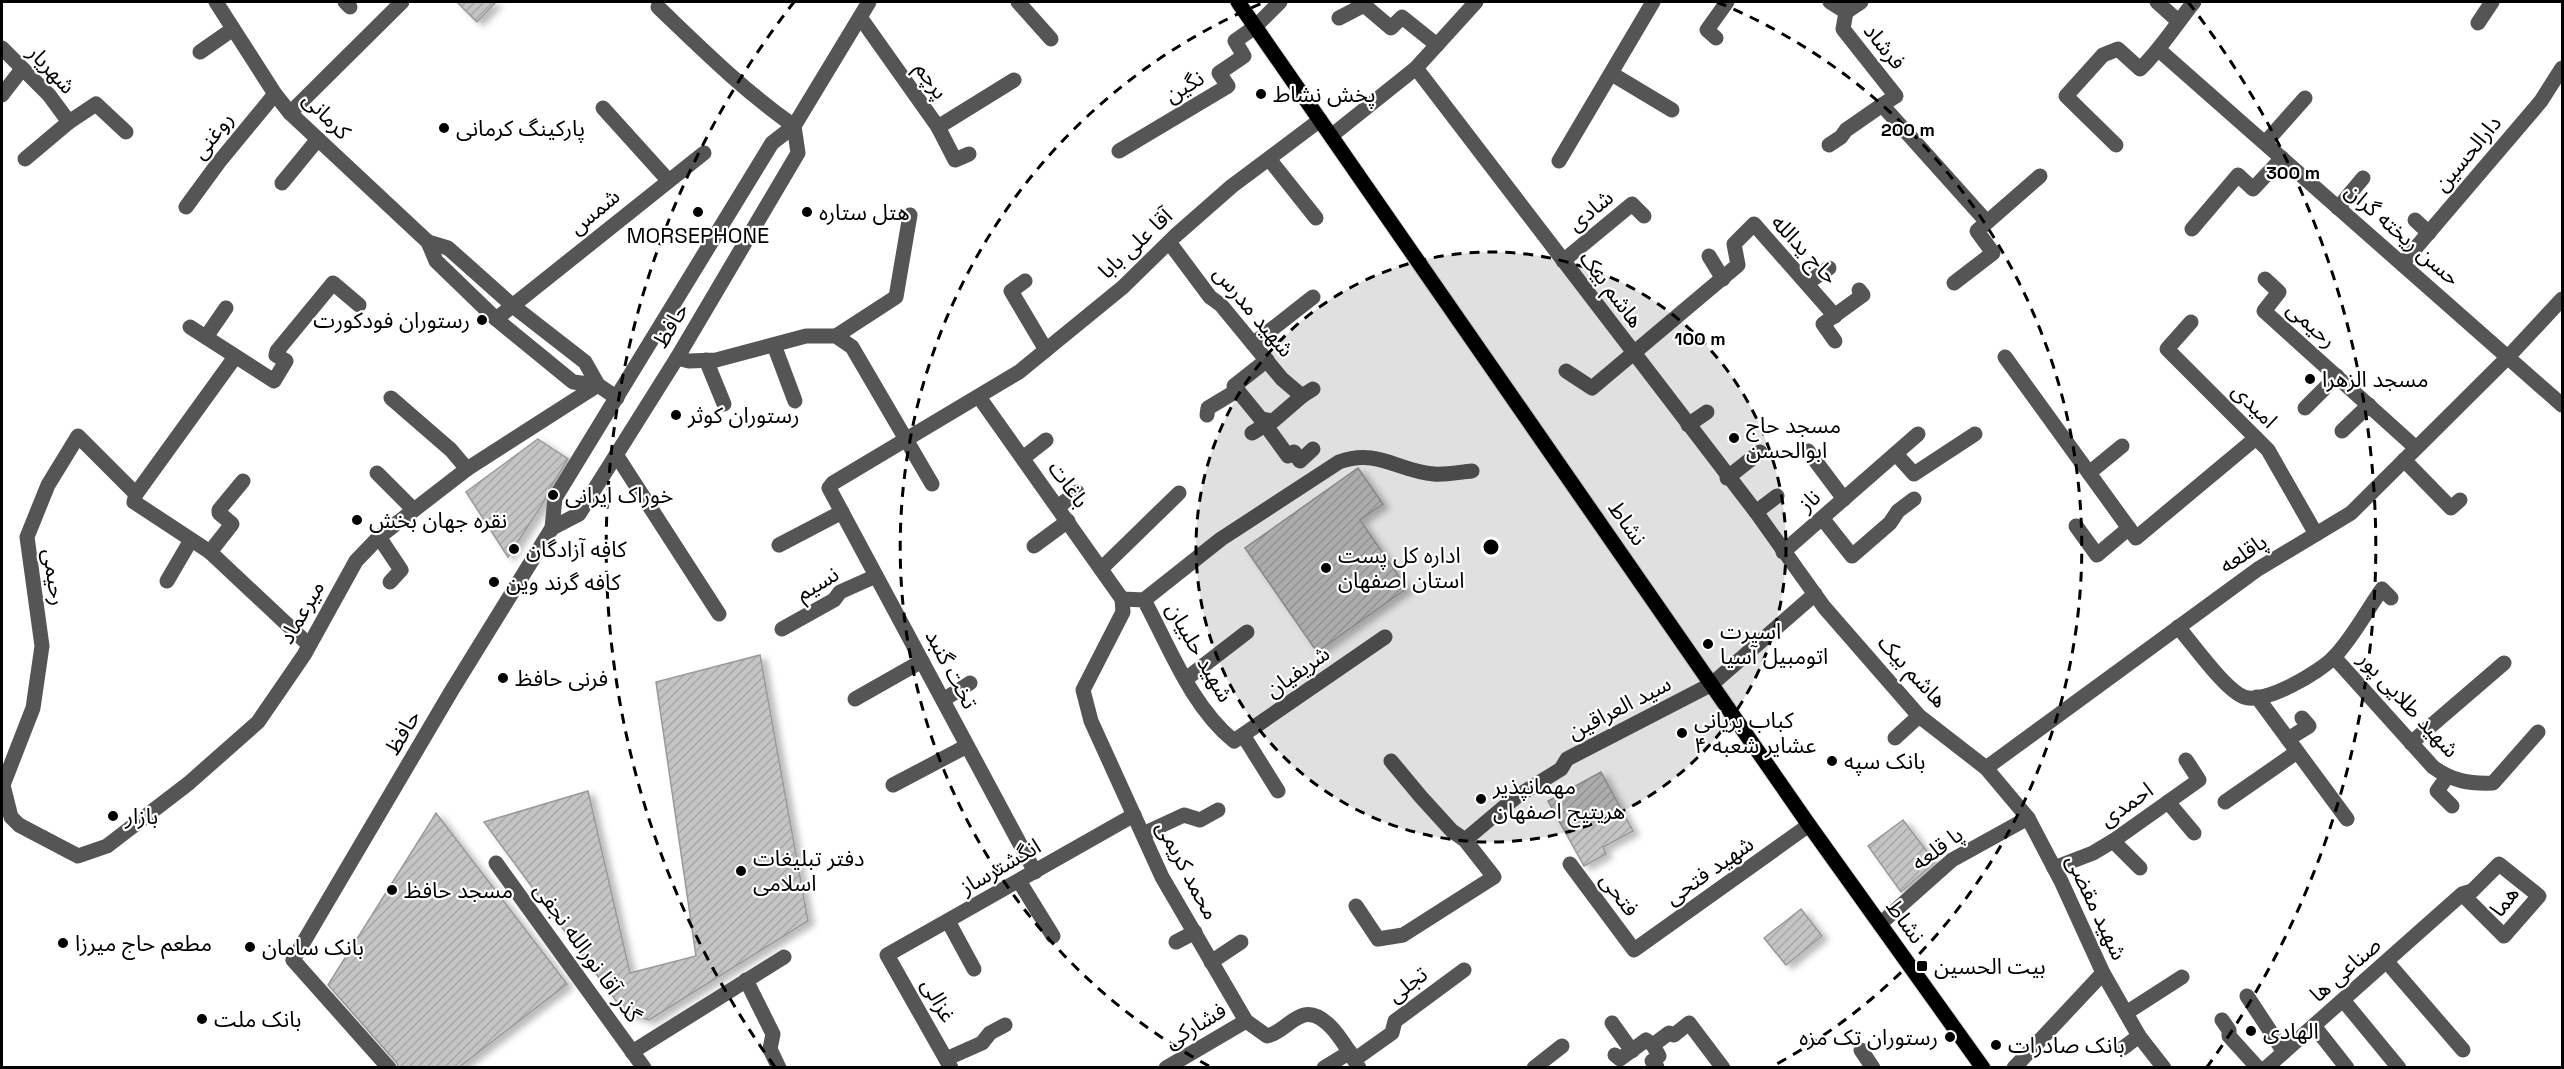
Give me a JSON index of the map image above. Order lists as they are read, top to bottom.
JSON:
{
  "streets": {
    "main road": ["نشاط"],
    "street": [
      "فرشاد",
      "شهریار",
      "پرچم",
      "نگین",
      "کرمانی",
      "روغنی",
      "دارالحسین",
      "شادی",
      "شمس",
      "حسن ریخته گران",
      "آقا علی بابا",
      "حاج یدالله",
      "هاشم بیک",
      "شهید مدرس",
      "رحیمی",
      "حافظ",
      "امیدی",
      "باغات",
      "ناز",
      "پاقلعه",
      "نسیم",
      "میرعماد",
      "شهید حلبیان",
      "تخت گنبد",
      "شریفیان",
      "شهید طلایی پور",
      "سید العراقین",
      "احمدی",
      "پا قلعه",
      "انگشترساز",
      "محمد کریمی",
      "شهید فتحی",
      "فتحی",
      "هما",
      "شهید مقضی",
      "گذر آقا نورالله نجفی",
      "صناعی ها",
      "تجلی",
      "غزالی",
      "فشارکی"
    ]
  },
  "crossings": [
    ["پرچم", "حافظ"],
    ["نگین", "نشاط"],
    ["کرمانی", "روغنی"],
    ["کرمانی", "شمس"],
    ["کرمانی", "حافظ"],
    ["کرمانی", "میرعماد"],
    ["دارالحسین", "حسن ریخته گران"],
    ["شادی", "هاشم بیک"],
    ["حسن ریخته گران", "پاقلعه"],
    ["آقا علی بابا", "شهید مدرس"],
    ["آقا علی بابا", "باغات"],
    ["آقا علی بابا", "نشاط"],
    ["آقا علی بابا", "تخت گنبد"],
    ["حاج یدالله", "هاشم بیک"],
    ["هاشم بیک", "ناز"],
    ["هاشم بیک", "پاقلعه"],
    ["هاشم بیک", "شهید مقضی"],
    ["رحیمی", "پاقلعه"],
    ["رحیمی", "میرعماد"],
    ["امیدی", "پاقلعه"],
    ["باغات", "شهید حلبیان"],
    ["باغات", "محمد کریمی"],
    ["نشاط", "سید العراقین"],
    ["نشاط", "پا قلعه"],
    ["نشاط", "شهید فتحی"],
    ["پاقلعه", "شهید مقضی"],
    ["نسیم", "تخت گنبد"],
    ["شهید حلبیان", "شریفیان"],
    ["شهید حلبیان", "محمد کریمی"],
    ["تخت گنبد", "انگشترساز"],
    ["احمدی", "شهید مقضی"],
    ["پا قلعه", "شهید مقضی"],
    ["انگشترساز", "محمد کریمی"],
    ["انگشترساز", "غزالی"],
    ["محمد کریمی", "تجلی"],
    ["محمد کریمی", "فشارکی"],
    ["شهید فتحی", "فتحی"],
    ["هما", "صناعی ها"]
  ],
  "places": {
    "other": [
      "پخش نشاط",
      "پارکینگ کرمانی",
      "MORSEPHONE",
      "هتل ستاره",
      "رستوران فودکورت",
      "مسجد الزهرا",
      "رستوران کوثر",
      "مسجد حاج ابوالحسن",
      "خوراک ایرانی",
      "نقره جهان بخش",
      "کافه آزادگان",
      "اداره کل پست استان اصفهان",
      "کافه گرند وین",
      "اسپرت اتومبیل آسیا",
      "فرنی حافظ",
      "کباب بریانی عشایر شعبه ۴",
      "بانک سپه",
      "مهمانپذیر هریتیج اصفهان",
      "بازار",
      "دفتر تبلیغات اسلامی",
      "مسجد حافظ",
      "مطعم حاج ميرزا",
      "بانک سامان",
      "بانک ملت",
      "الهادی",
      "رستوران تک مزه",
      "بانک صادرات"
    ],
    "transit": ["بیت الحسین"]
  },
  "rings": ["200 m", "300 m", "100 m"]
}
